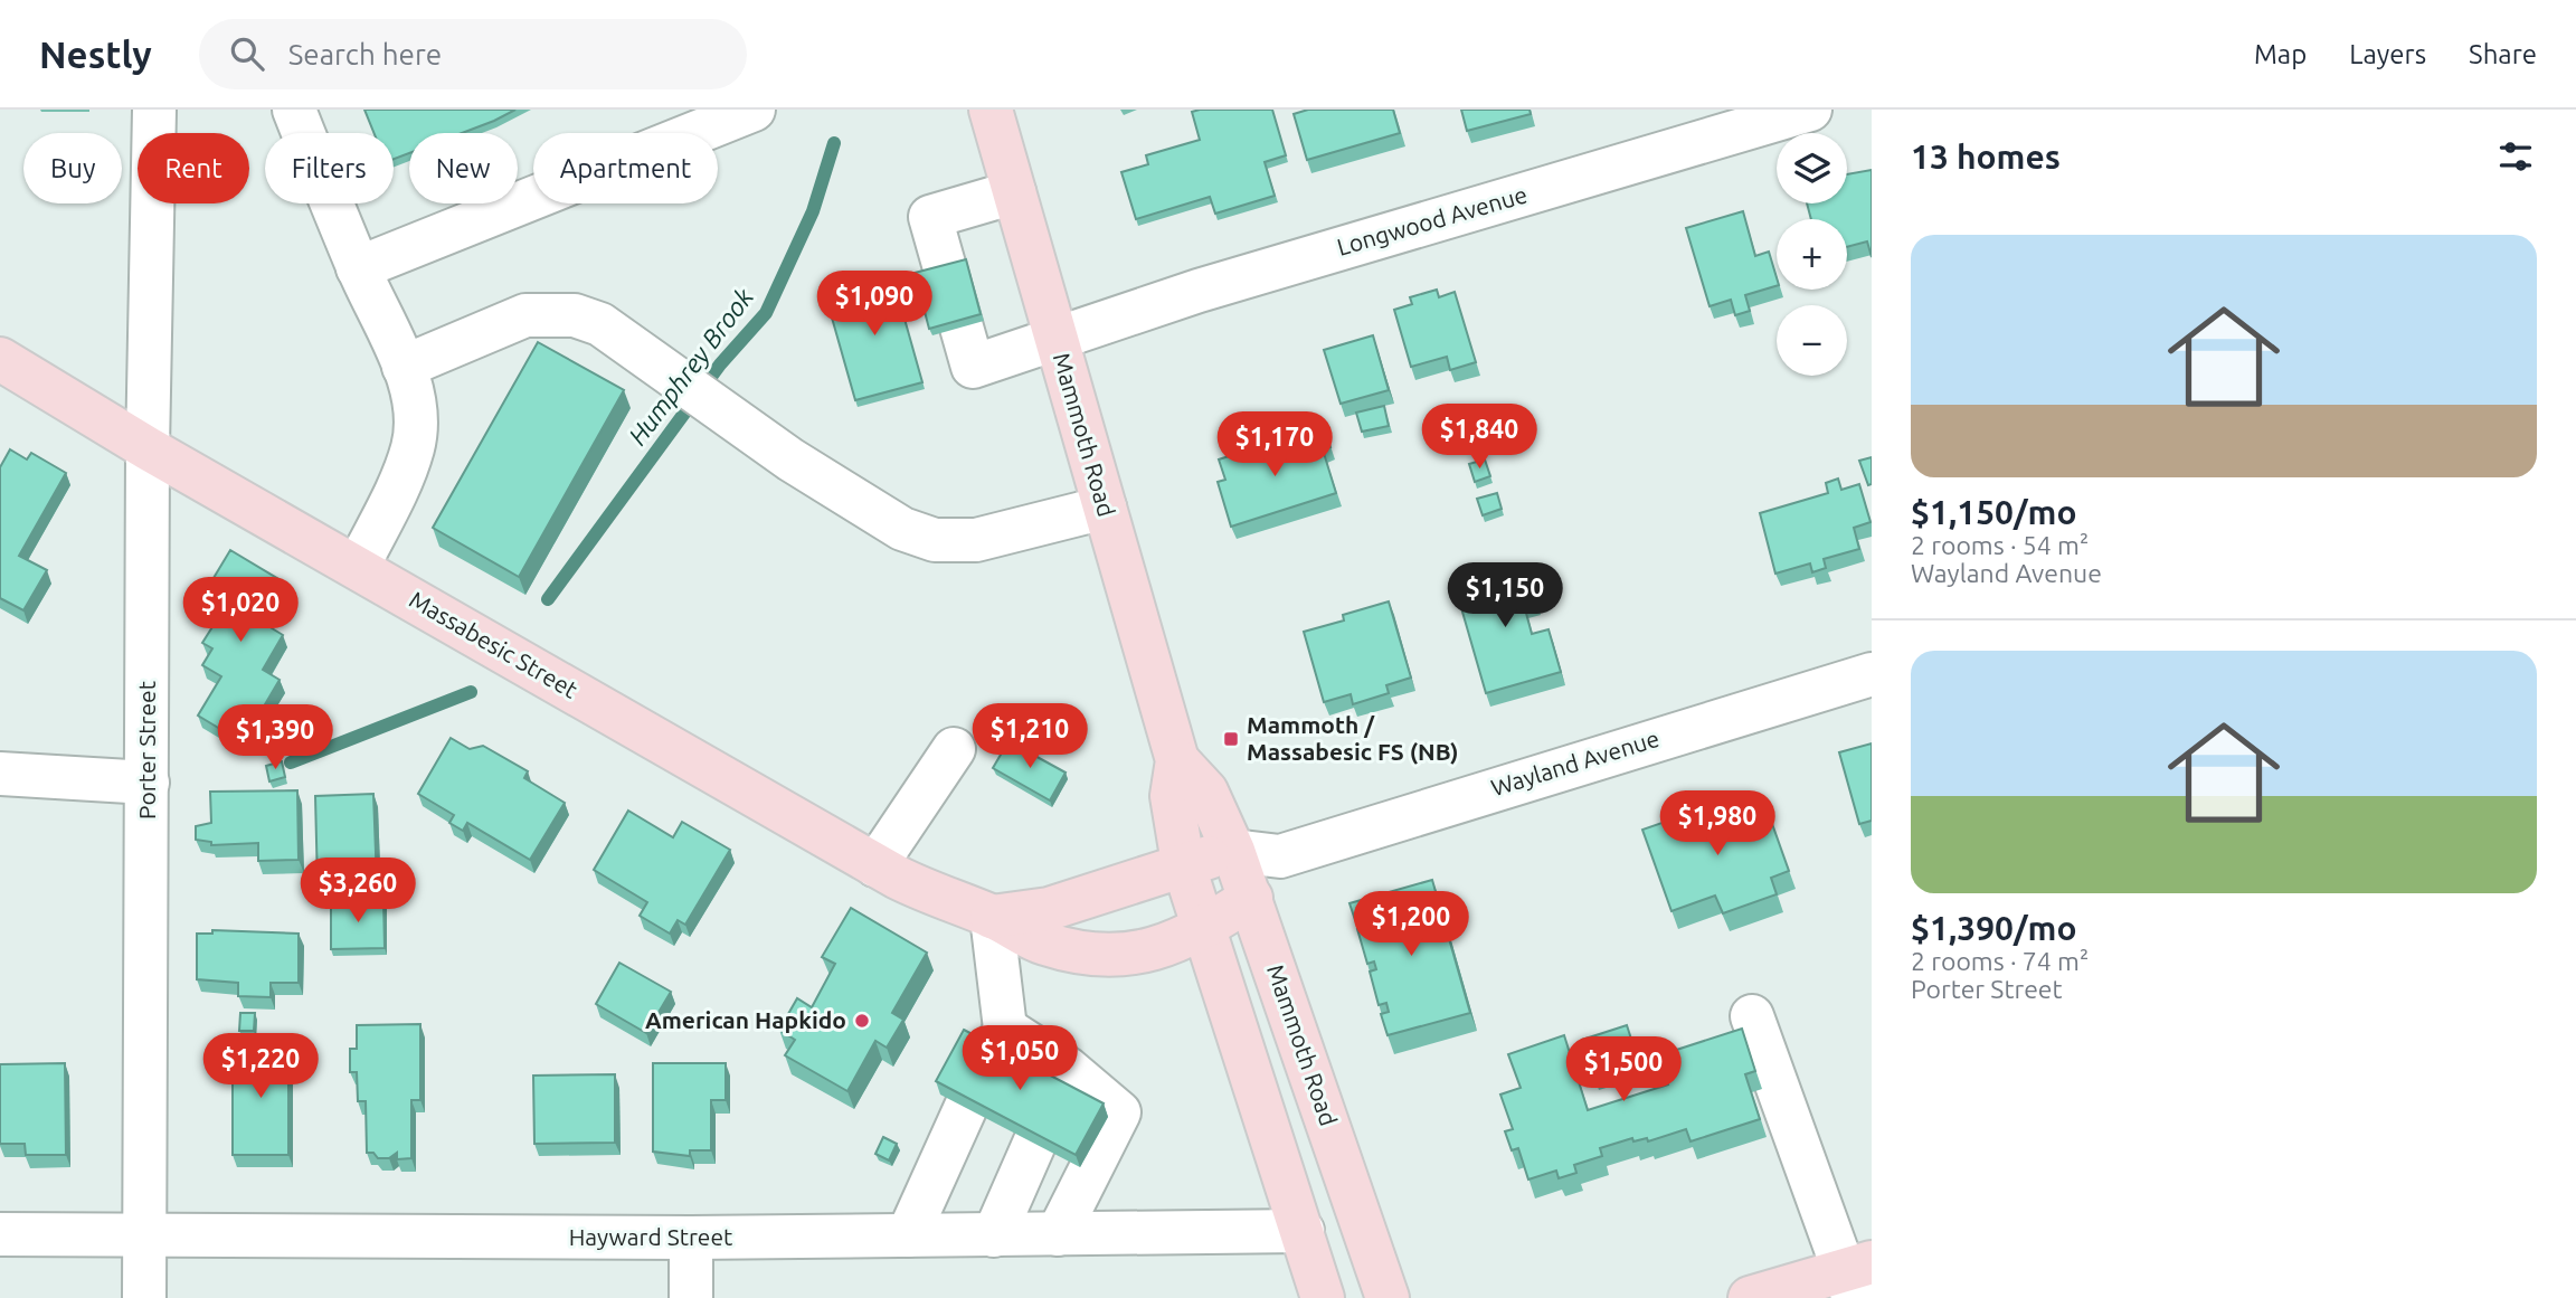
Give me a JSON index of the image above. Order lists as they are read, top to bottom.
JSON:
{
  "streets": {
    "main road": ["Mammoth Road", "Massabesic Street"],
    "street": [
      "Longwood Avenue",
      "Porter Street",
      "Wayland Avenue",
      "Hayward Street"
    ]
  },
  "crossings": [
    ["Longwood Avenue", "Mammoth Road"],
    ["Mammoth Road", "Massabesic Street"],
    ["Mammoth Road", "Wayland Avenue"],
    ["Mammoth Road", "Hayward Street"],
    ["Massabesic Street", "Porter Street"],
    ["Massabesic Street", "Wayland Avenue"],
    ["Porter Street", "Hayward Street"]
  ],
  "water": ["Humphrey Brook"],
  "places": {
    "transit": ["Mammoth / Massabesic FS (NB)"],
    "other": ["American Hapkido"]
  },
  "page": {
    "header": "Nestly",
    "search": "Search here",
    "nav": ["Map", "Layers", "Share"],
    "heading": "13 homes",
    "map_buttons": ["+", "−"],
    "chip": [
      "Buy",
      "Rent",
      "Filters",
      "New",
      "Apartment"
    ],
    "list": [
      {
        "name": "$1,150/mo",
        "note": "2 rooms · 54 m² · Wayland Avenue"
      },
      {
        "name": "$1,390/mo",
        "note": "2 rooms · 74 m² · Porter Street"
      }
    ],
    "price": [
      "$1,090",
      "$1,840",
      "$1,170",
      "$1,150",
      "$1,020",
      "$1,210",
      "$1,390",
      "$1,980",
      "$3,260",
      "$1,200",
      "$1,050",
      "$1,220",
      "$1,500"
    ]
  }
}
